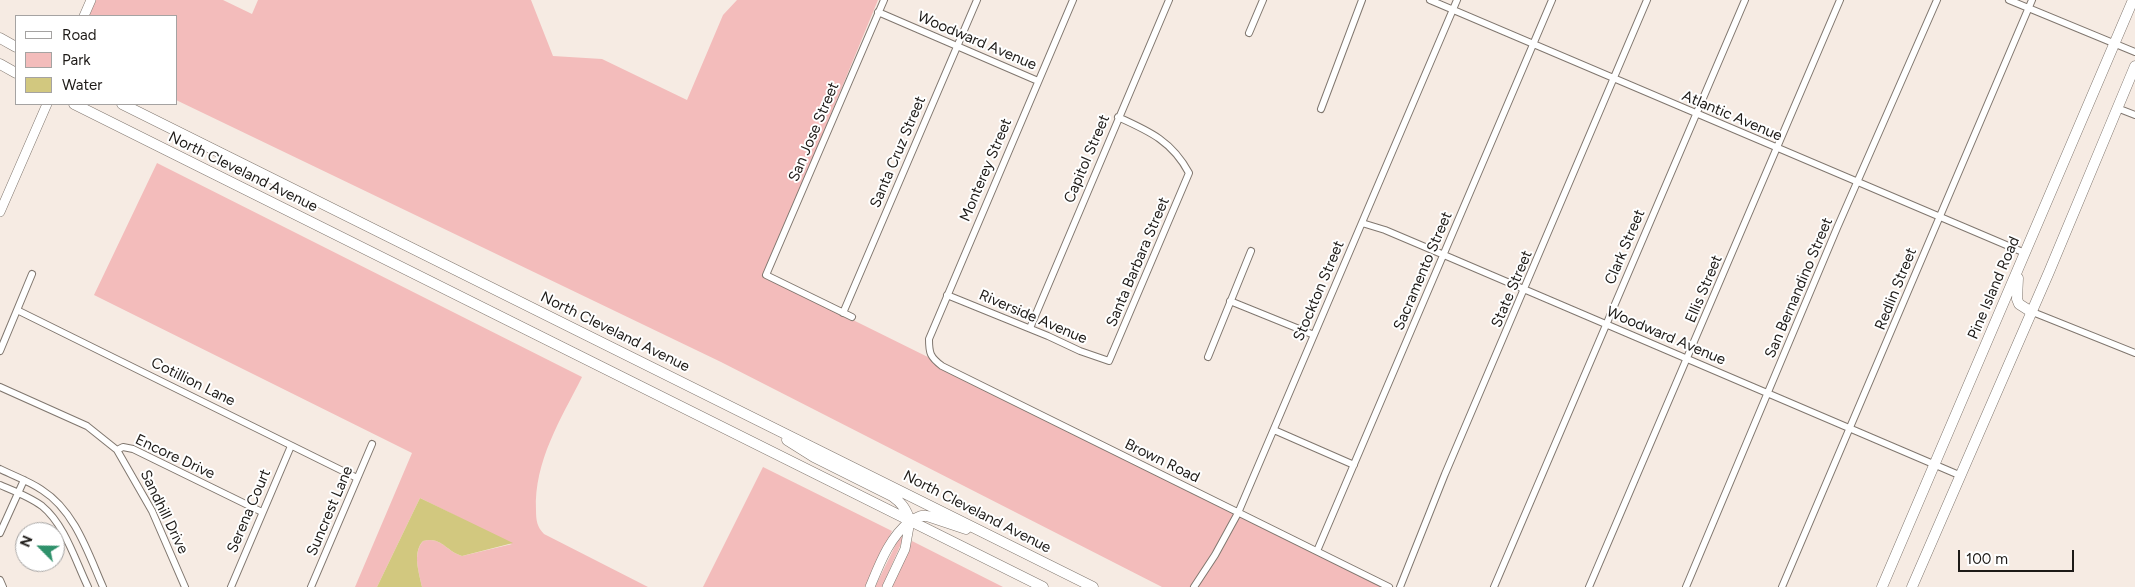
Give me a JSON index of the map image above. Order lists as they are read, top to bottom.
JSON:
{
  "streets": {
    "main road": ["North Cleveland Avenue", "Pine Island Road"],
    "street": [
      "Woodward Avenue",
      "Atlantic Avenue",
      "San Jose Street",
      "Santa Cruz Street",
      "Capitol Street",
      "Monterey Street",
      "Clark Street",
      "Santa Barbara Street",
      "Sacramento Street",
      "San Bernandino Street",
      "State Street",
      "Ellis Street",
      "Redlin Street",
      "Stockton Street",
      "Riverside Avenue",
      "Cotillion Lane",
      "Encore Drive",
      "Brown Road",
      "Serena Court",
      "Suncrest Lane",
      "Sandhill Drive"
    ]
  },
  "crossings": [
    ["Woodward Avenue", "San Jose Street"],
    ["Woodward Avenue", "Santa Cruz Street"],
    ["Woodward Avenue", "Monterey Street"],
    ["Woodward Avenue", "Clark Street"],
    ["Woodward Avenue", "Sacramento Street"],
    ["Woodward Avenue", "San Bernandino Street"],
    ["Woodward Avenue", "Pine Island Road"],
    ["Woodward Avenue", "State Street"],
    ["Woodward Avenue", "Ellis Street"],
    ["Woodward Avenue", "Redlin Street"],
    ["Woodward Avenue", "Stockton Street"],
    ["Atlantic Avenue", "Clark Street"],
    ["Atlantic Avenue", "Sacramento Street"],
    ["Atlantic Avenue", "San Bernandino Street"],
    ["Atlantic Avenue", "Pine Island Road"],
    ["Atlantic Avenue", "State Street"],
    ["Atlantic Avenue", "Ellis Street"],
    ["Atlantic Avenue", "Redlin Street"],
    ["Atlantic Avenue", "Stockton Street"],
    ["San Jose Street", "Santa Cruz Street"],
    ["Capitol Street", "Santa Barbara Street"],
    ["Capitol Street", "Riverside Avenue"],
    ["Monterey Street", "Riverside Avenue"],
    ["Monterey Street", "Brown Road"],
    ["Santa Barbara Street", "Riverside Avenue"],
    ["Sacramento Street", "Brown Road"],
    ["Stockton Street", "Brown Road"],
    ["Cotillion Lane", "Serena Court"],
    ["Cotillion Lane", "Suncrest Lane"],
    ["Encore Drive", "Serena Court"],
    ["Encore Drive", "Sandhill Drive"]
  ],
  "legend": ["Road", "Park", "Water"],
  "scale_bar": "100 m",
  "north": "top left"
}
